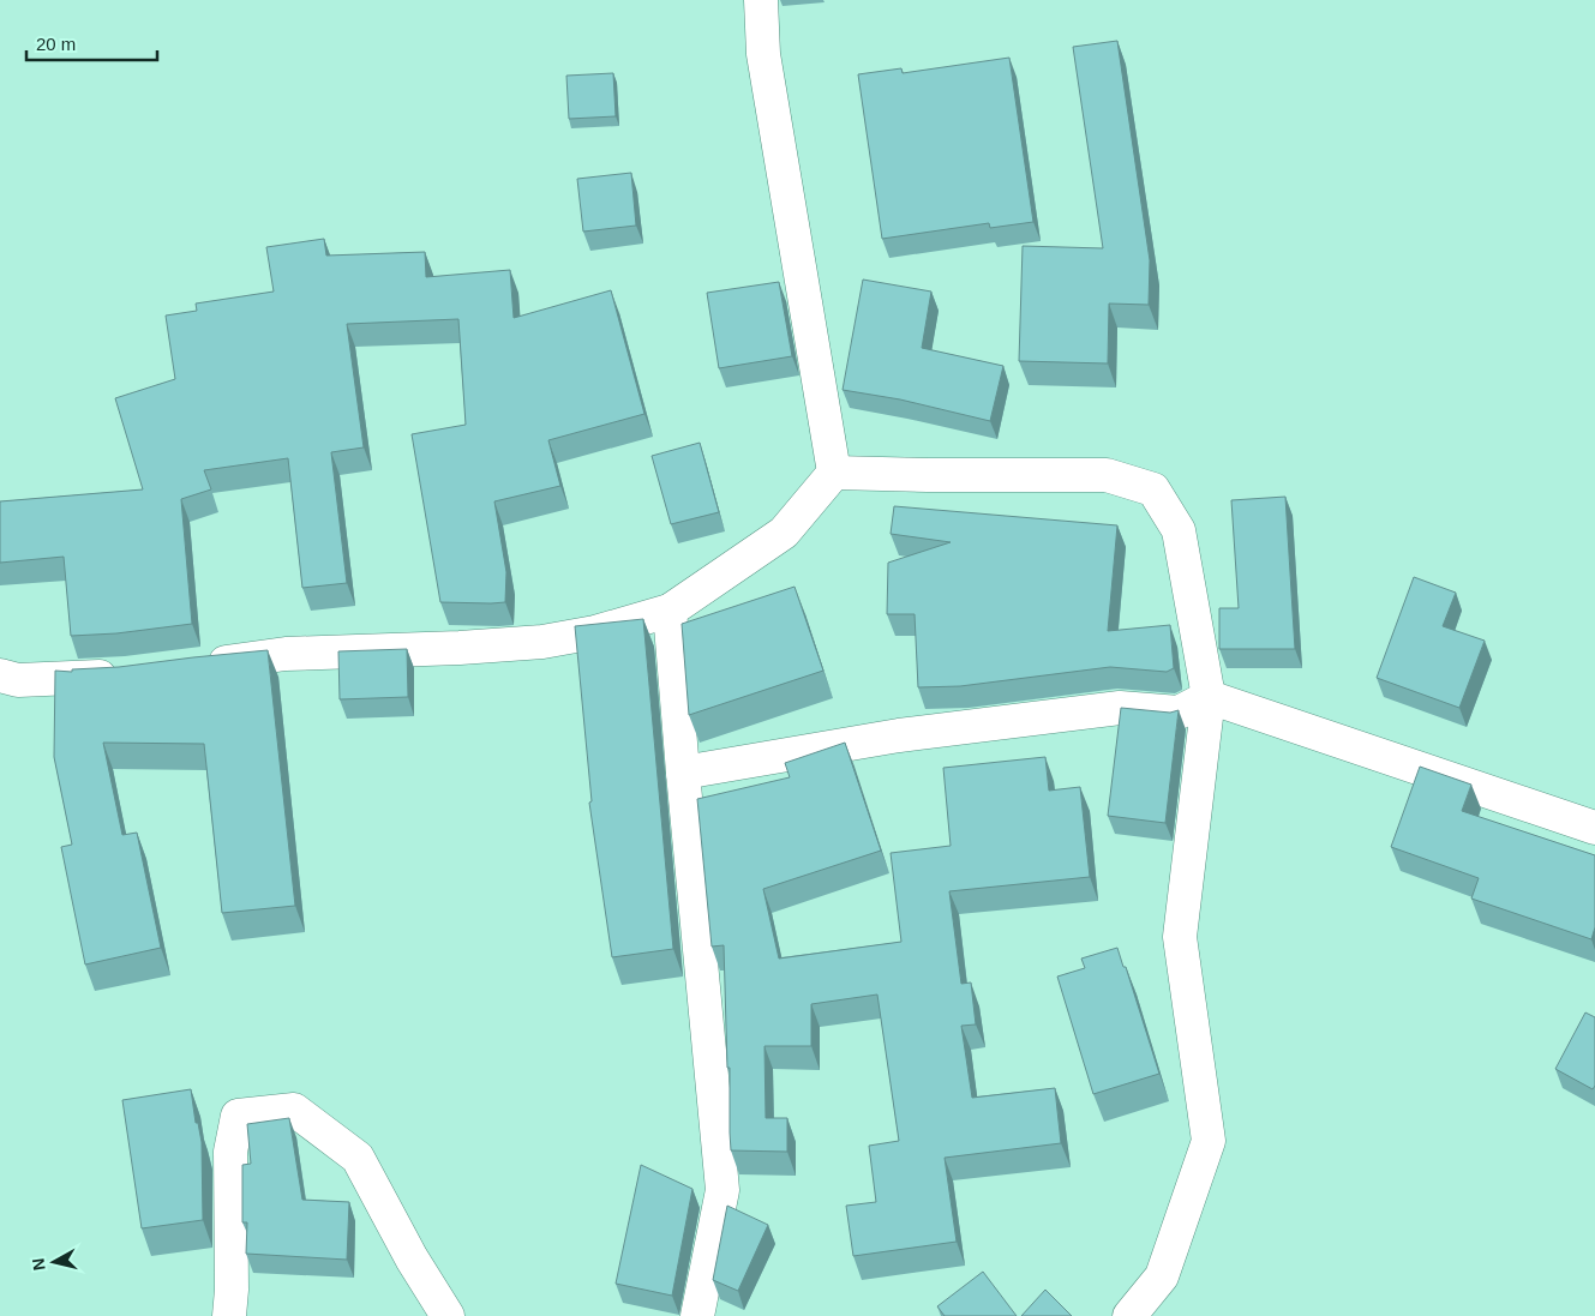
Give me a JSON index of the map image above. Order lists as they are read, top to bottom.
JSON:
{
  "scale_bar": "20 m",
  "north": "left"
}
